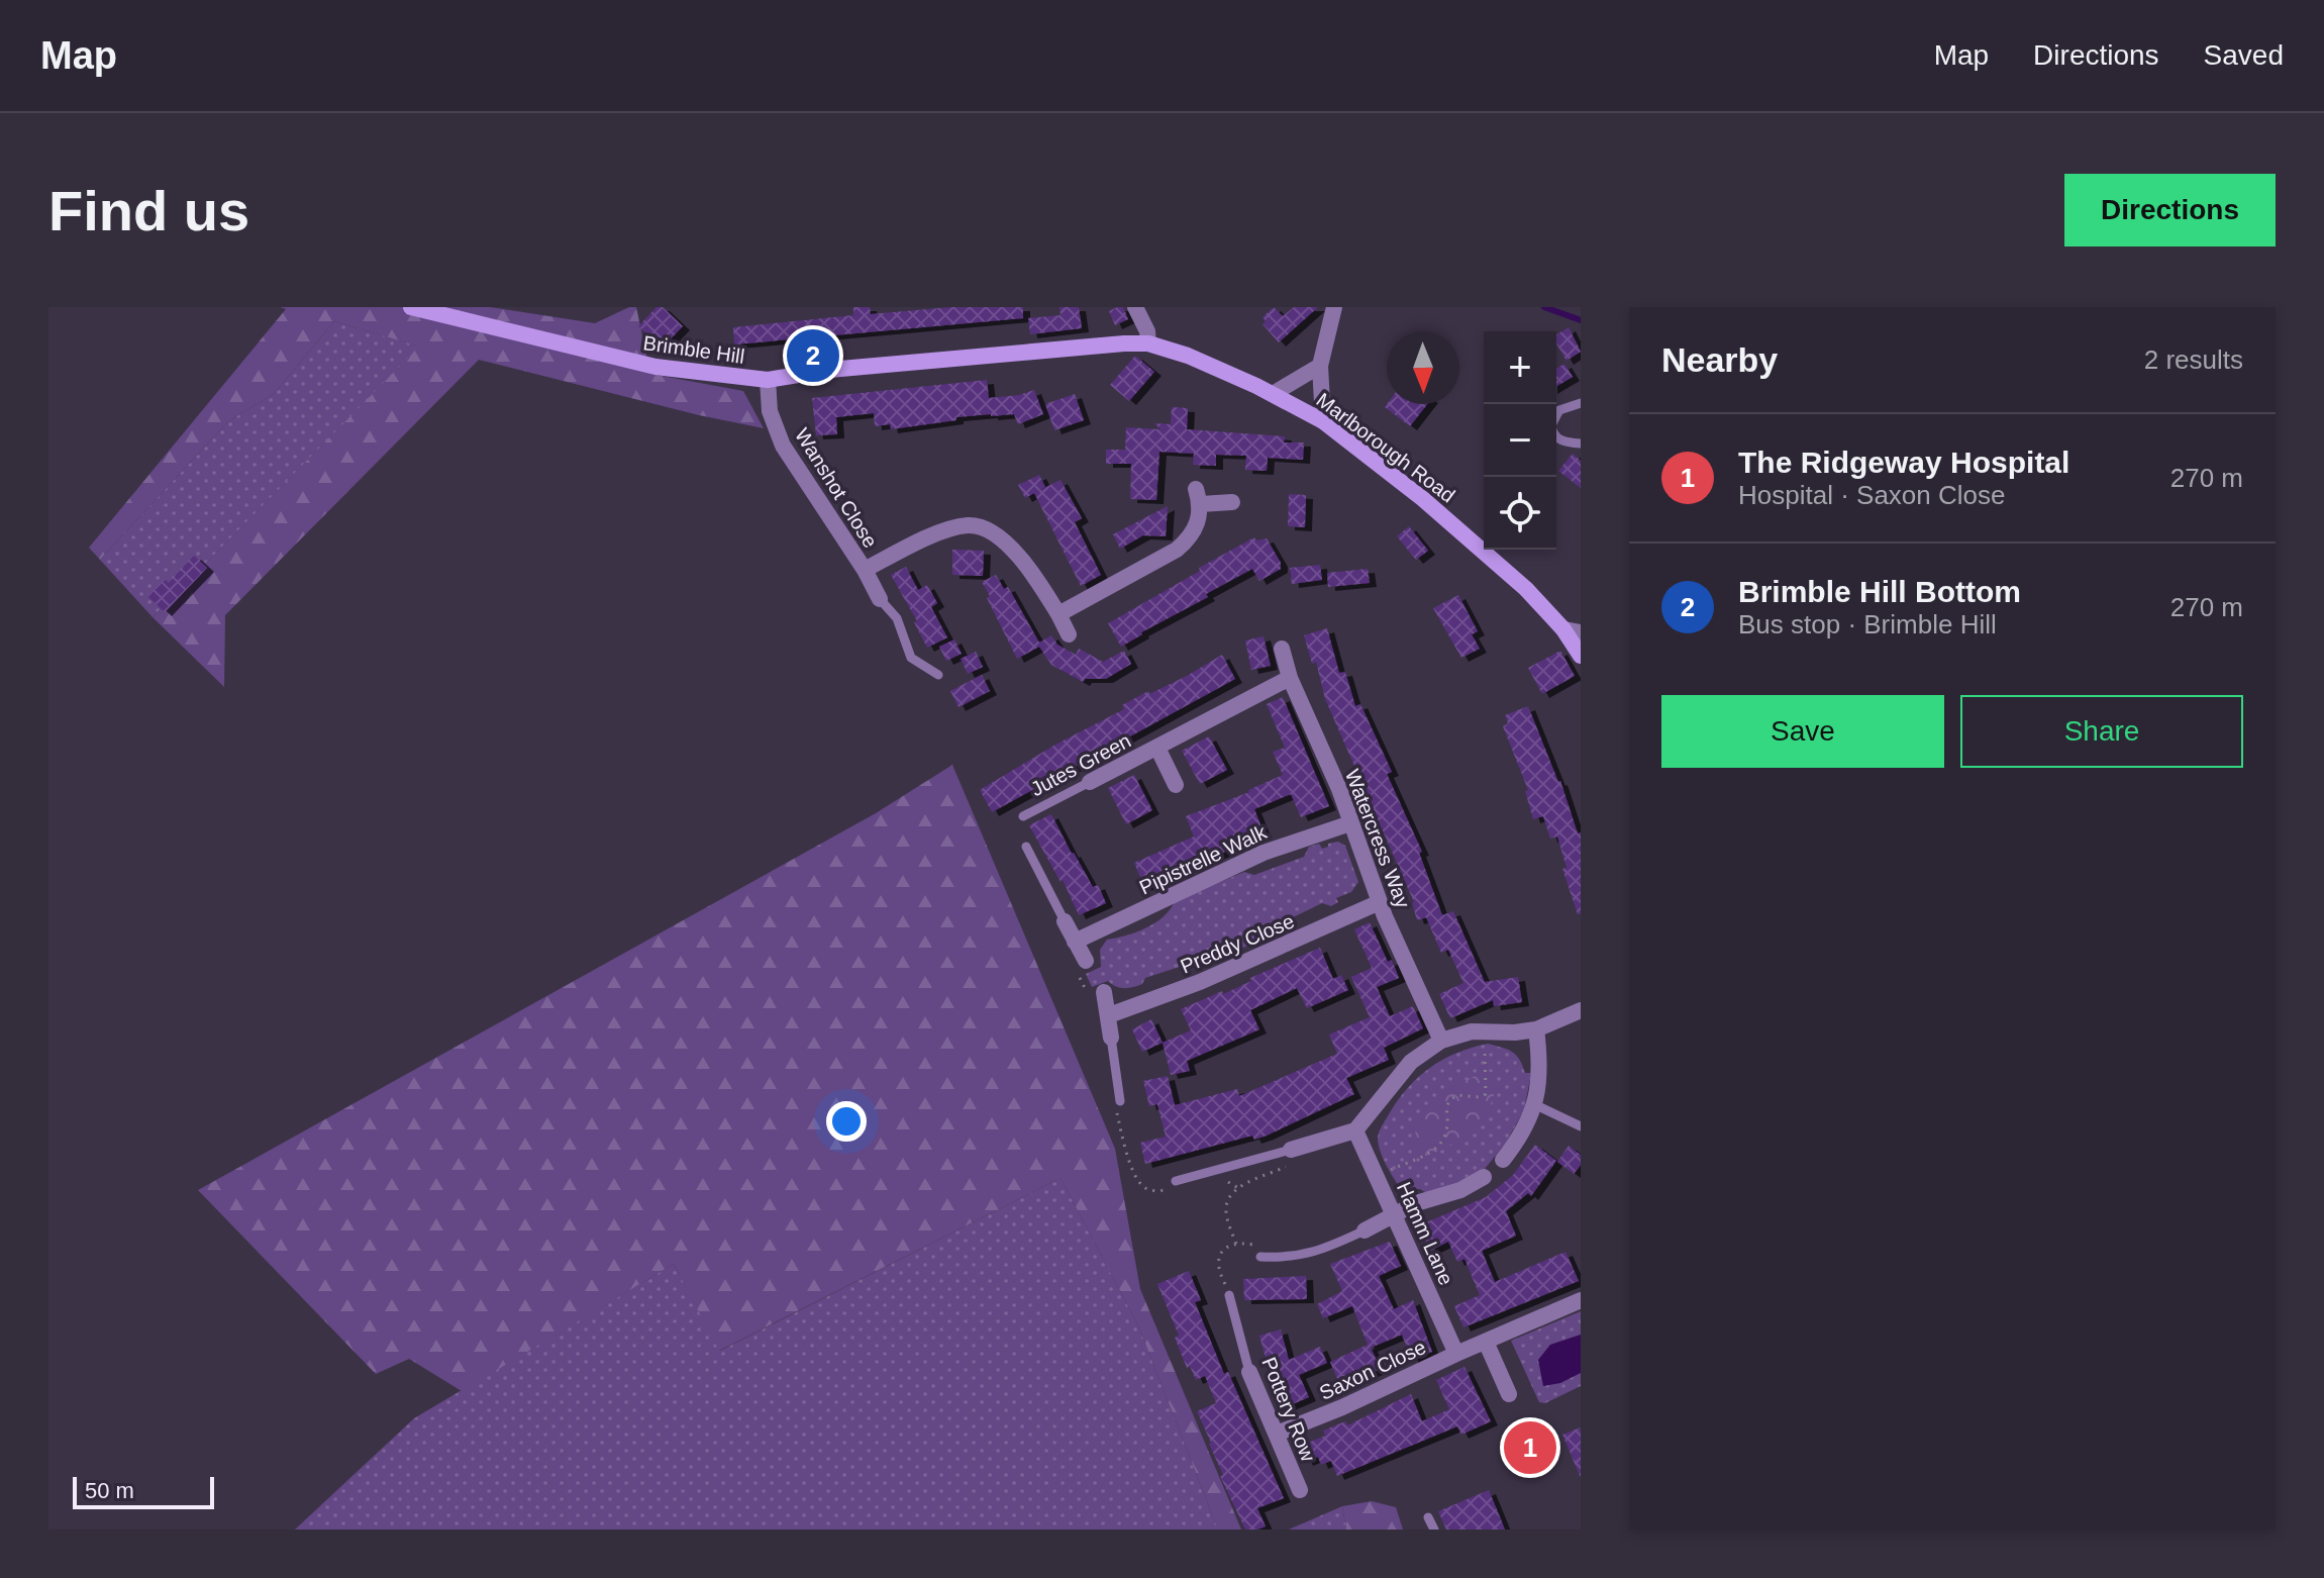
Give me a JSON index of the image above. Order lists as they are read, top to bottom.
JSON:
{
  "streets": {
    "main road": ["Brimble Hill", "Marlborough Road"],
    "street": [
      "Wanshot Close",
      "Jutes Green",
      "Watercress Way",
      "Pipistrelle Walk",
      "Preddy Close",
      "Hamm Lane",
      "Saxon Close",
      "Pottery Row"
    ]
  },
  "crossings": [
    ["Brimble Hill", "Marlborough Road"],
    ["Brimble Hill", "Wanshot Close"],
    ["Jutes Green", "Watercress Way"],
    ["Watercress Way", "Pipistrelle Walk"],
    ["Watercress Way", "Preddy Close"],
    ["Hamm Lane", "Saxon Close"],
    ["Saxon Close", "Pottery Row"]
  ],
  "scale_bar": "50 m",
  "north": "bottom",
  "page": {
    "header": "Map",
    "nav": ["Map", "Directions", "Saved"],
    "buttons": [
      "Directions",
      ["Save", "Share"]
    ],
    "title": "Find us",
    "heading": ["Nearby", "2 results"],
    "pins": ["2", "1"],
    "map_buttons": ["+", "−"],
    "list": [
      {
        "mark": "1",
        "name": "The Ridgeway Hospital",
        "note": "Hospital · Saxon Close",
        "value": "270 m"
      },
      {
        "mark": "2",
        "name": "Brimble Hill Bottom",
        "note": "Bus stop · Brimble Hill",
        "value": "270 m"
      }
    ],
    "scale": "50 m"
  }
}
